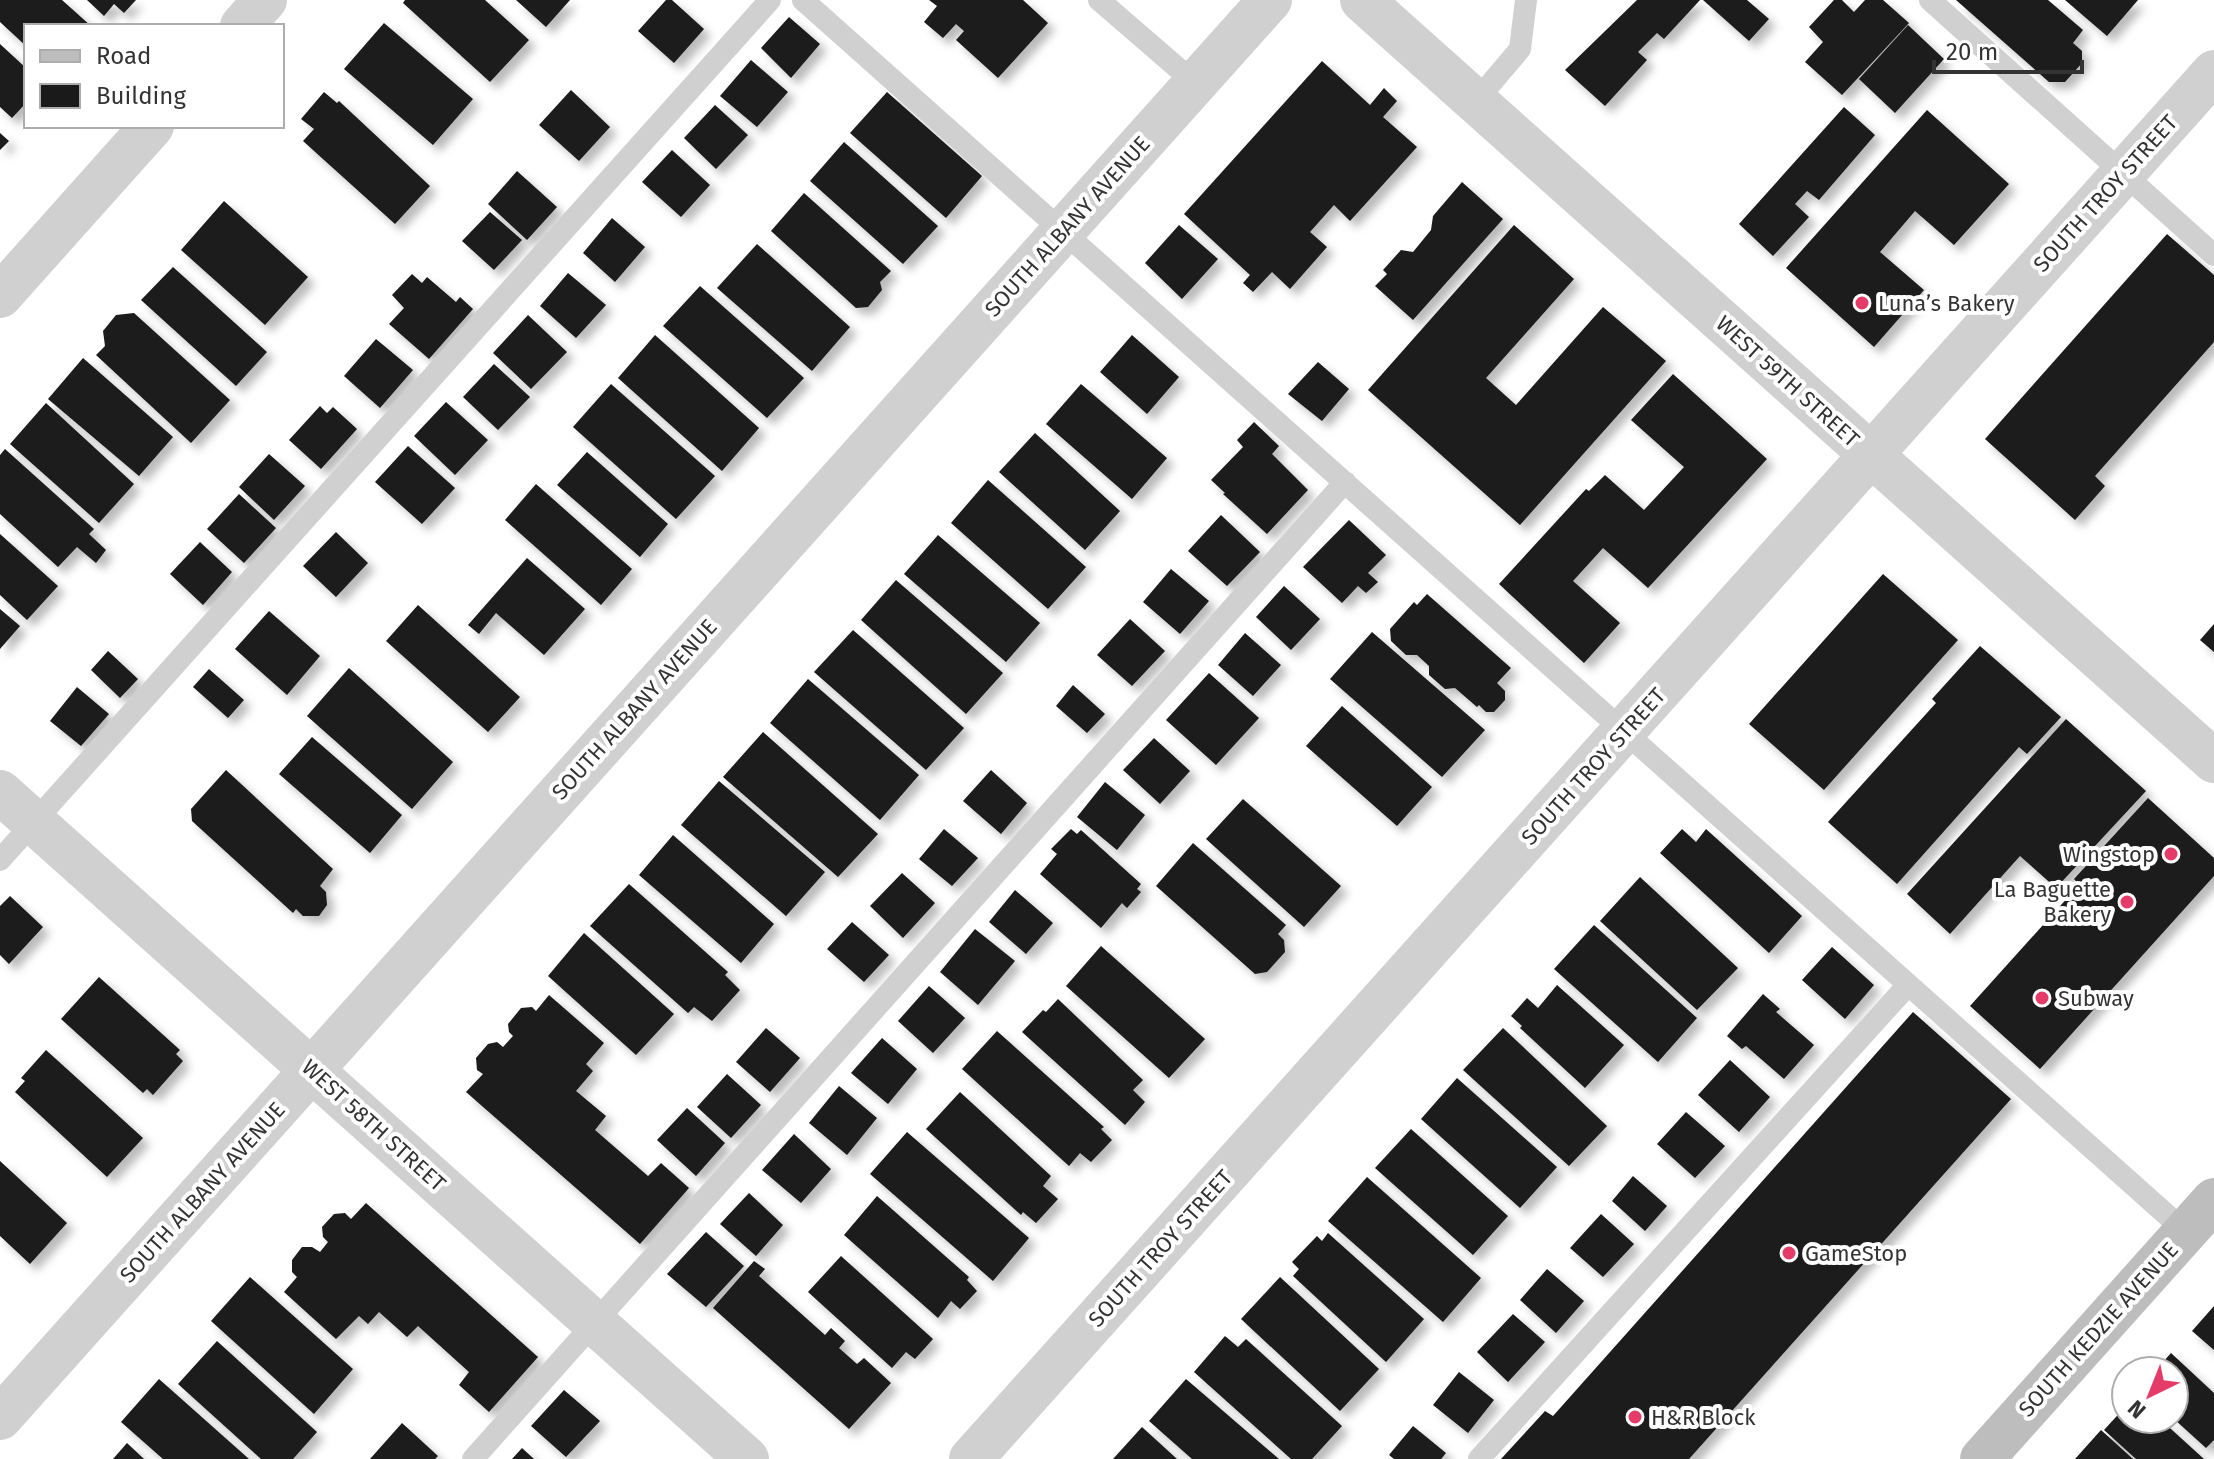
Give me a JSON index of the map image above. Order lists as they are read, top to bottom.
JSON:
{
  "streets": {
    "main road": ["SOUTH KEDZIE AVENUE"],
    "street": [
      "SOUTH TROY STREET",
      "SOUTH ALBANY AVENUE",
      "WEST 59TH STREET",
      "WEST 58TH STREET"
    ]
  },
  "crossings": [
    ["SOUTH TROY STREET", "WEST 59TH STREET"],
    ["SOUTH ALBANY AVENUE", "WEST 58TH STREET"]
  ],
  "places": [
    "Luna’s Bakery",
    "Wingstop",
    "La Baguette Bakery",
    "Subway",
    "GameStop",
    "H&R Block"
  ],
  "legend": ["Road", "Building"],
  "scale_bar": "20 m",
  "north": "bottom left"
}
